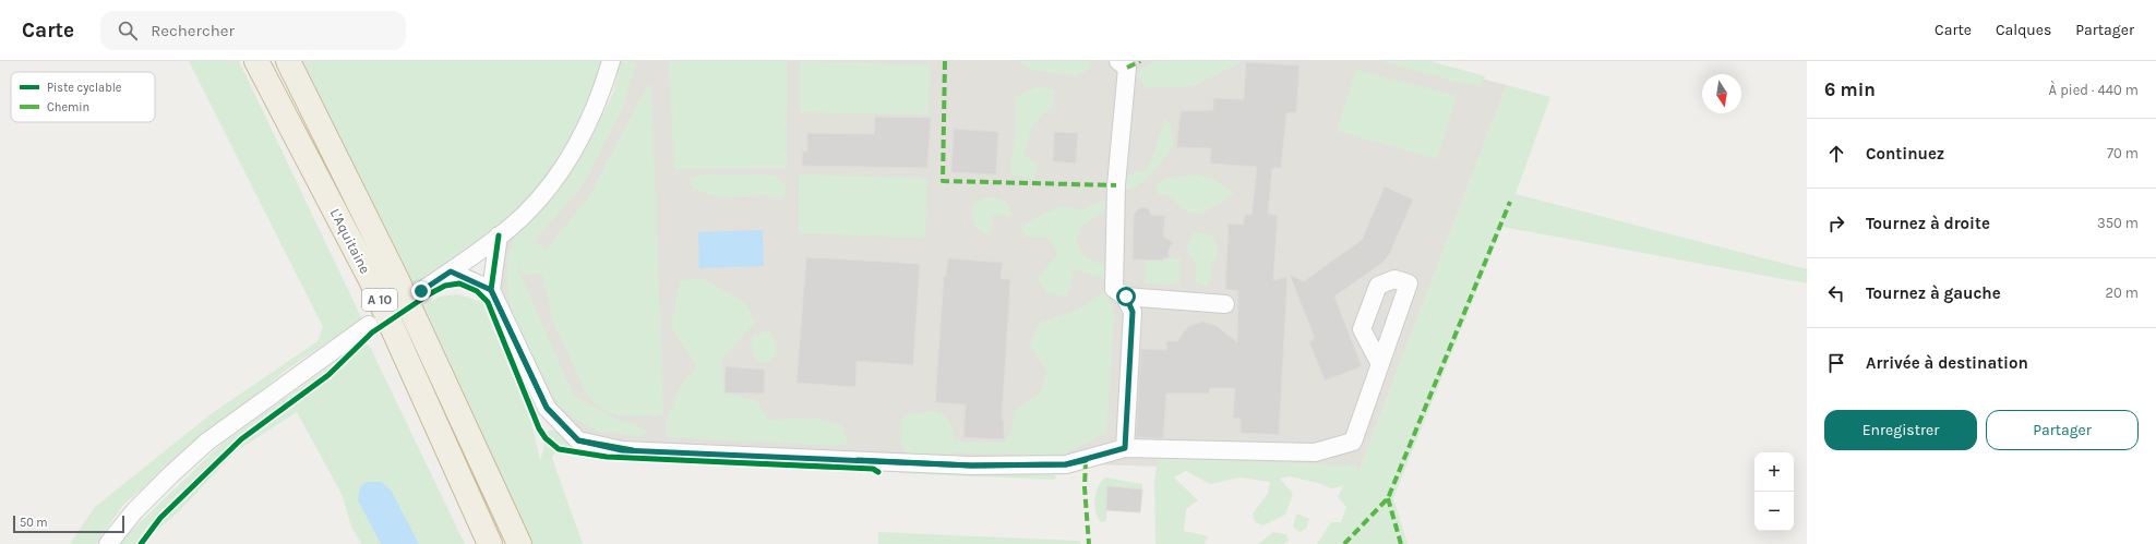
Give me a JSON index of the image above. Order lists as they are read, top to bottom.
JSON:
{
  "streets": {
    "highway": ["L'Aquitaine", "A 10"]
  },
  "legend": ["Piste cyclable", "Chemin"],
  "scale_bar": "50 m",
  "north": "bottom",
  "page": {
    "header": "Carte",
    "search": "Rechercher",
    "nav": ["Carte", "Calques", "Partager"],
    "heading": ["6 min", "À pied · 440 m"],
    "list": [
      ["Continuez", "70 m"],
      ["Tournez à droite", "350 m"],
      ["Tournez à gauche", "20 m"],
      "Arrivée à destination"
    ],
    "buttons": ["Enregistrer", "Partager"],
    "map_buttons": ["+", "−"],
    "scale": "50 m"
  }
}
